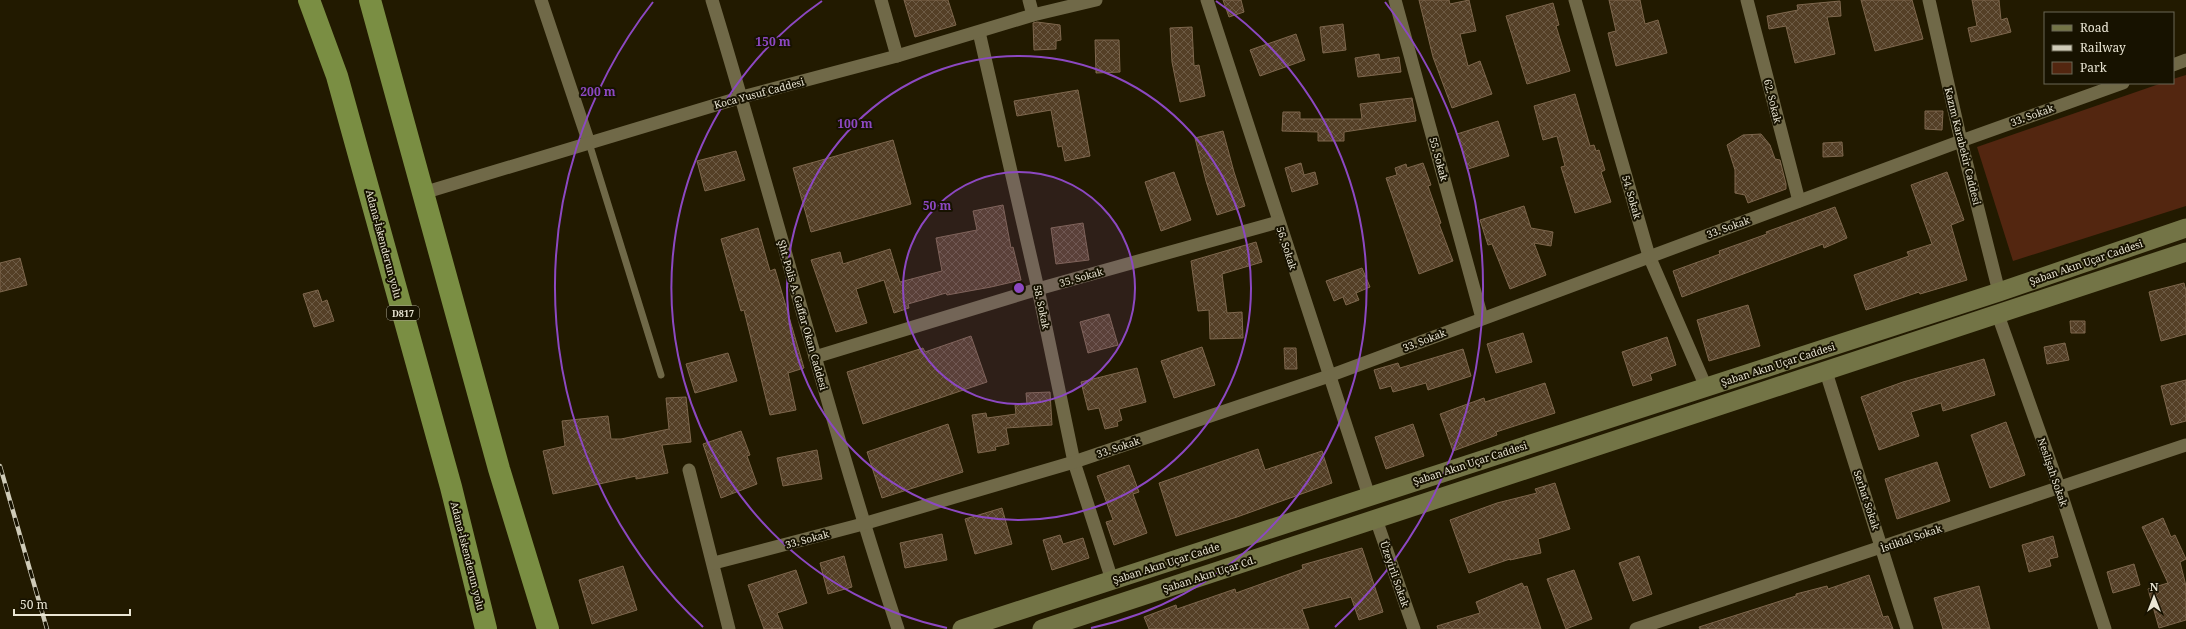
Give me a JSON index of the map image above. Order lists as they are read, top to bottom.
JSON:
{
  "streets": {
    "highway": ["Adana-İskenderun yolu", "D817"],
    "main road": ["Şaban Akın Uçar Caddesi", "Şaban Akın Uçar Cadde", "Şaban Akın Uçar Cd."],
    "street": [
      "Koca Yusuf Caddesi",
      "62. Sokak",
      "33. Sokak",
      "Kazım Karabekir Caddesi",
      "55. Sokak",
      "54. Sokak",
      "56. Sokak",
      "35. Sokak",
      "58. Sokak",
      "Şht. Polis A. Gaffar Okan Caddesi",
      "Neslişah Sokak",
      "Serhat Sokak",
      "İstiklal Sokak",
      "Üzeyirli Sokak"
    ]
  },
  "crossings": [
    ["Koca Yusuf Caddesi", "58. Sokak"],
    ["Koca Yusuf Caddesi", "Şht. Polis A. Gaffar Okan Caddesi"],
    ["62. Sokak", "33. Sokak"],
    ["33. Sokak", "Kazım Karabekir Caddesi"],
    ["33. Sokak", "55. Sokak"],
    ["33. Sokak", "54. Sokak"],
    ["33. Sokak", "56. Sokak"],
    ["33. Sokak", "58. Sokak"],
    ["33. Sokak", "Şht. Polis A. Gaffar Okan Caddesi"],
    ["Kazım Karabekir Caddesi", "Şaban Akın Uçar Caddesi"],
    ["54. Sokak", "Şaban Akın Uçar Caddesi"],
    ["56. Sokak", "Şaban Akın Uçar Caddesi"],
    ["56. Sokak", "35. Sokak"],
    ["56. Sokak", "Şaban Akın Uçar Cadde"],
    ["Şaban Akın Uçar Caddesi", "Şaban Akın Uçar Cadde"],
    ["35. Sokak", "58. Sokak"],
    ["35. Sokak", "Şht. Polis A. Gaffar Okan Caddesi"],
    ["58. Sokak", "Şaban Akın Uçar Cadde"],
    ["Neslişah Sokak", "İstiklal Sokak"],
    ["Serhat Sokak", "İstiklal Sokak"],
    ["Şaban Akın Uçar Cd.", "Üzeyirli Sokak"]
  ],
  "legend": ["Road", "Railway", "Park"],
  "scale_bar": "50 m",
  "north": "top",
  "rings": [
    "150 m",
    "200 m",
    "100 m",
    "50 m"
  ]
}
